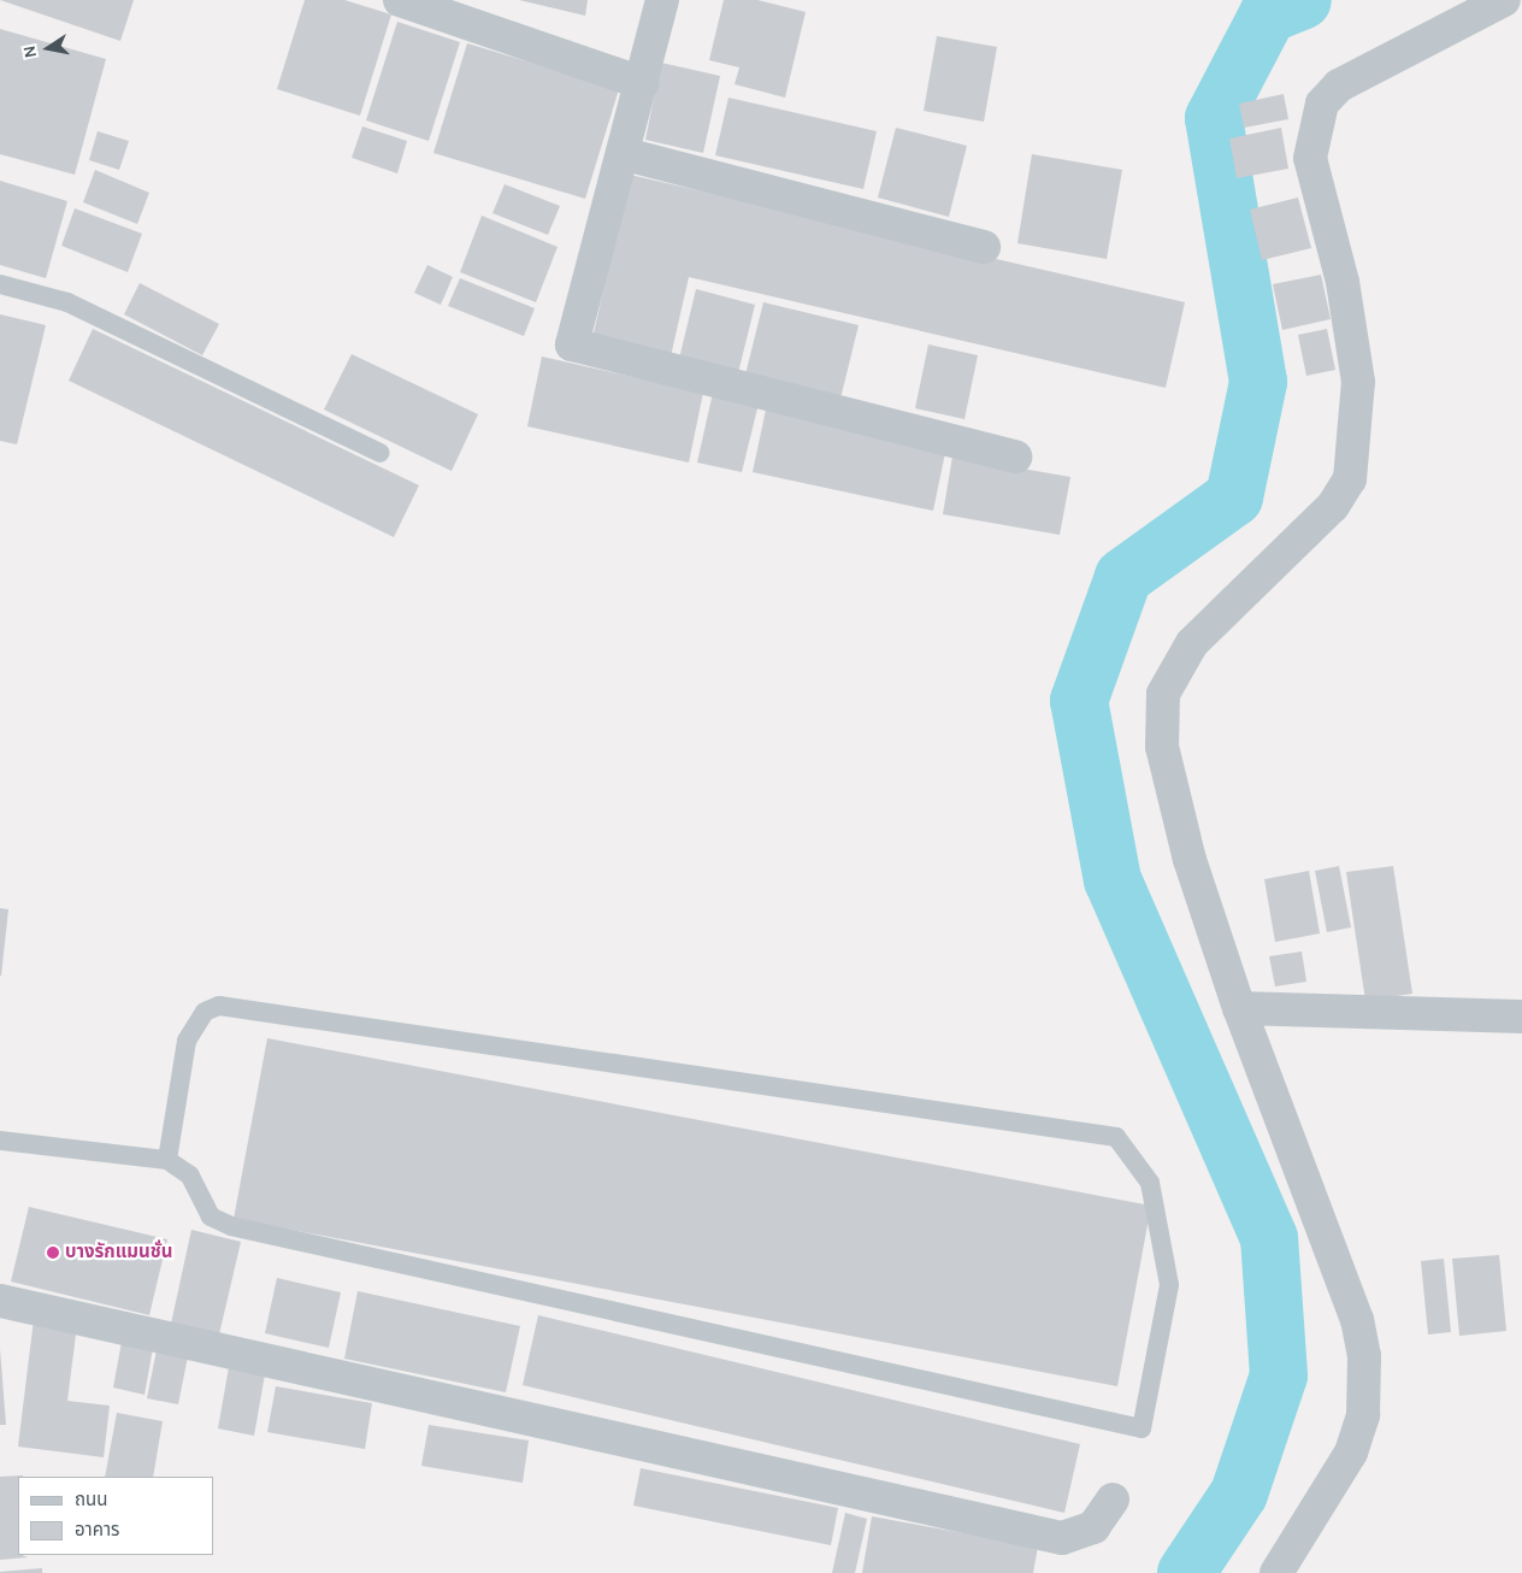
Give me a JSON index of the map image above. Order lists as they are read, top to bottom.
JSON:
{
  "places": ["บางรักแมนชั่น"],
  "legend": ["ถนน", "อาคาร"],
  "north": "left"
}
